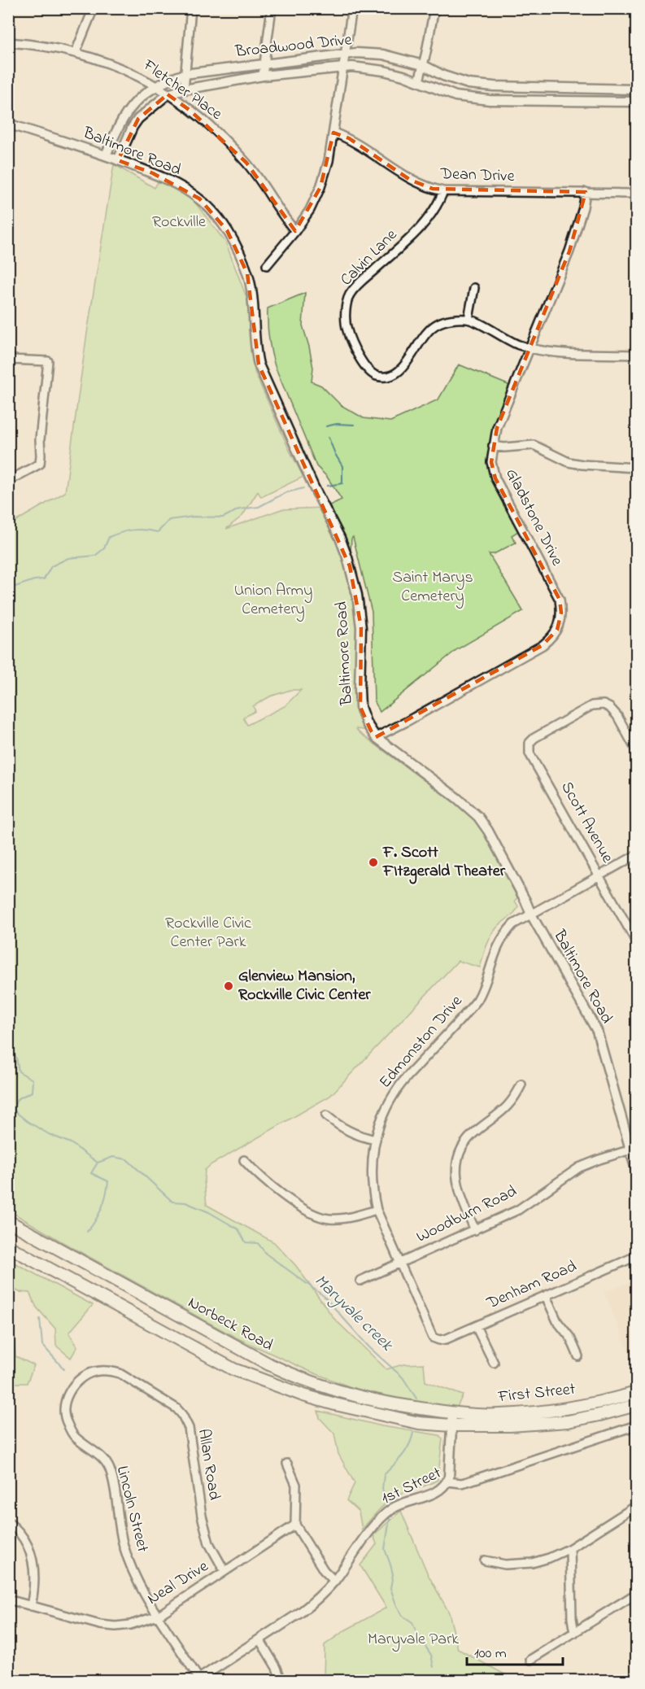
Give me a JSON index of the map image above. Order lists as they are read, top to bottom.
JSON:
{
  "streets": {
    "main road": ["Norbeck Road", "First Street"],
    "street": [
      "Broadwood Drive",
      "Fletcher Place",
      "Baltimore Road",
      "Dean Drive",
      "Calvin Lane",
      "Gladstone Drive",
      "Scott Avenue",
      "Edmonston Drive",
      "Woodburn Road",
      "Denham Road",
      "Allan Road",
      "1st Street",
      "Lincoln Street",
      "Neal Drive"
    ]
  },
  "crossings": [
    ["Broadwood Drive", "Fletcher Place"],
    ["Broadwood Drive", "Baltimore Road"],
    ["Baltimore Road", "Gladstone Drive"],
    ["Baltimore Road", "Edmonston Drive"],
    ["Baltimore Road", "Woodburn Road"],
    ["Dean Drive", "Calvin Lane"],
    ["Dean Drive", "Gladstone Drive"],
    ["Scott Avenue", "Edmonston Drive"],
    ["Edmonston Drive", "Woodburn Road"],
    ["Edmonston Drive", "Denham Road"],
    ["Norbeck Road", "First Street"],
    ["Allan Road", "Lincoln Street"],
    ["Allan Road", "Neal Drive"],
    ["1st Street", "Lincoln Street"],
    ["Lincoln Street", "Neal Drive"]
  ],
  "water": ["Maryvale creek"],
  "parks": [
    "Rockville",
    "Saint Marys Cemetery",
    "Union Army Cemetery",
    "Rockville Civic Center Park",
    "Maryvale Park"
  ],
  "places": ["F. Scott FItzgerald Theater", "Glenview Mansion, Rockville Civic Center"],
  "scale_bar": "100 m"
}
